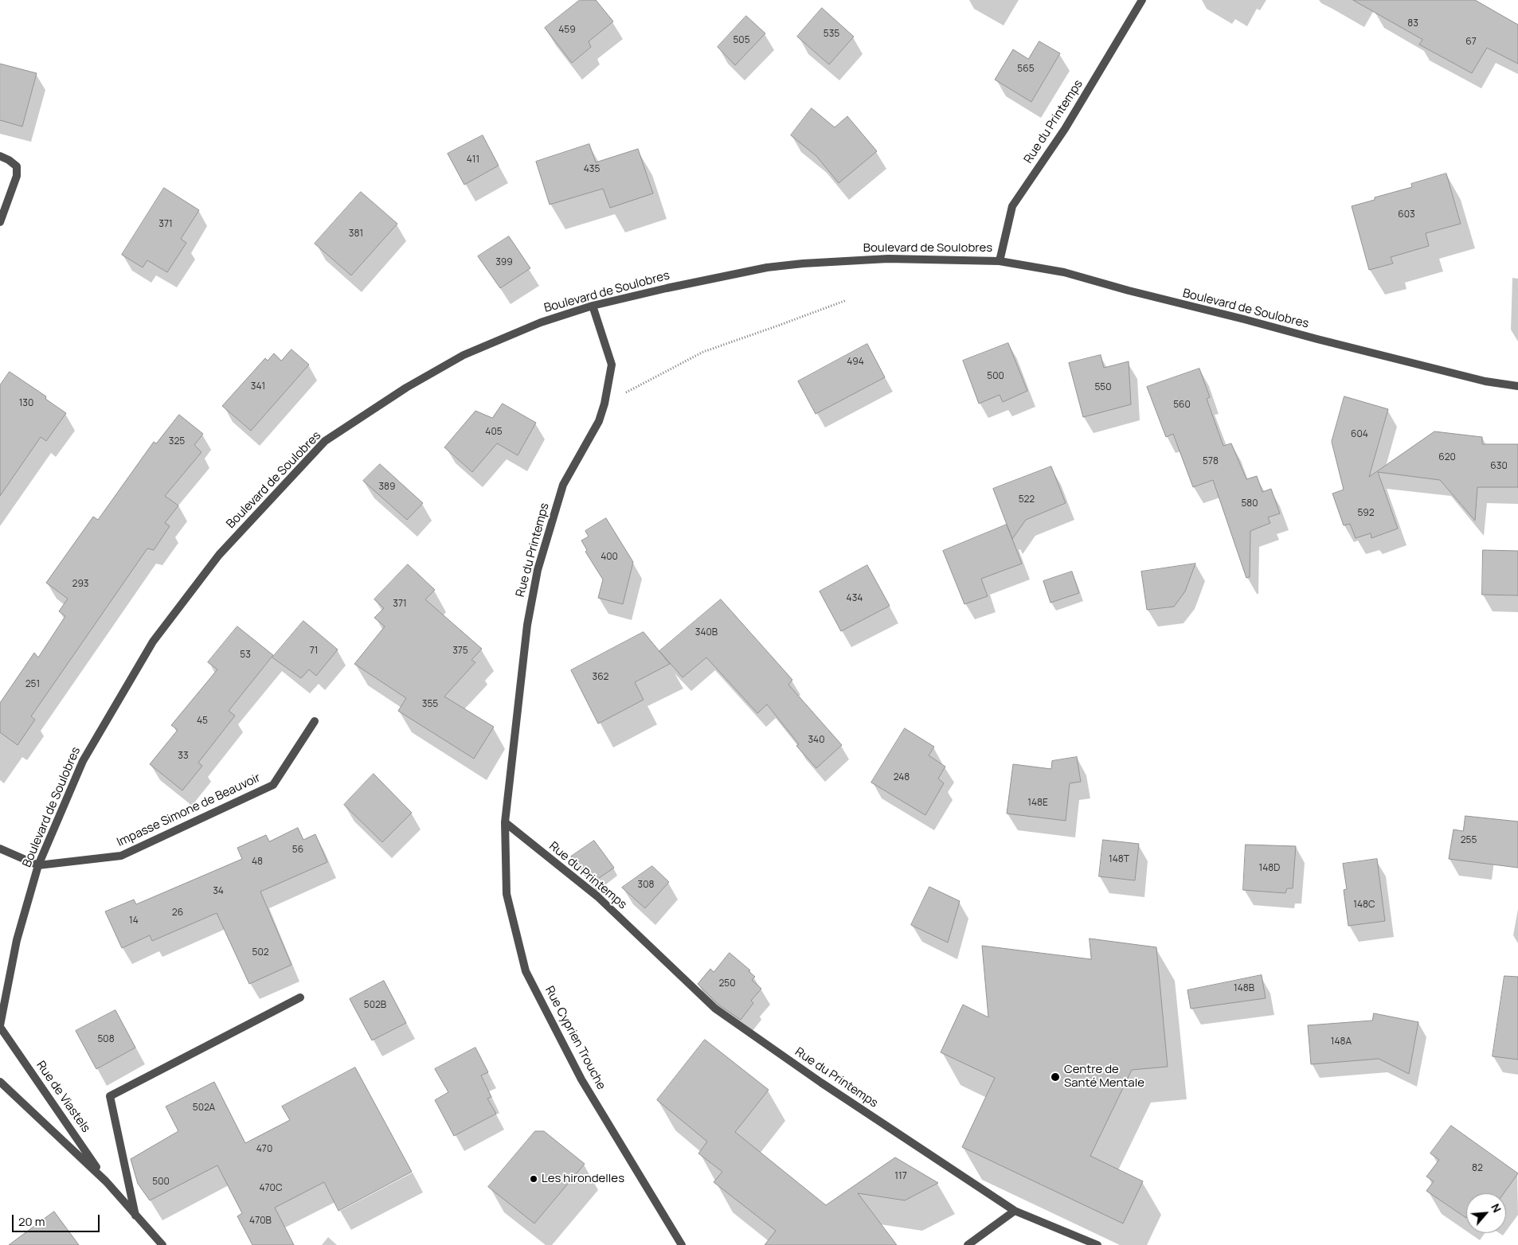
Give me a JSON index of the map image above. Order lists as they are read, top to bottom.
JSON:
{
  "streets": {
    "street": [
      "Rue du Printemps",
      "Boulevard de Soulobres",
      "Impasse Simone de Beauvoir",
      "Rue Cyprien Trouche",
      "Rue de Viastels"
    ]
  },
  "crossings": [
    ["Rue du Printemps", "Boulevard de Soulobres"],
    ["Rue du Printemps", "Rue Cyprien Trouche"],
    ["Boulevard de Soulobres", "Impasse Simone de Beauvoir"],
    ["Boulevard de Soulobres", "Rue de Viastels"]
  ],
  "places": ["Centre de Santé Mentale", "Les hirondelles"],
  "house_numbers": [
    "83",
    "459",
    "535",
    "505",
    "67",
    "565",
    "411",
    "435",
    "603",
    "371",
    "381",
    "399",
    "494",
    "500",
    "341",
    "550",
    "130",
    "560",
    "405",
    "604",
    "325",
    "620",
    "578",
    "630",
    "389",
    "522",
    "580",
    "592",
    "400",
    "293",
    "434",
    "371",
    "340B",
    "71",
    "375",
    "53",
    "362",
    "251",
    "355",
    "45",
    "340",
    "33",
    "248",
    "148E",
    "255",
    "56",
    "148T",
    "48",
    "148D",
    "308",
    "34",
    "148C",
    "26",
    "14",
    "502",
    "250",
    "148B",
    "502B",
    "508",
    "148A",
    "502A",
    "470",
    "82",
    "117",
    "500",
    "470C",
    "470B"
  ],
  "scale_bar": "20 m",
  "north": "top right"
}
